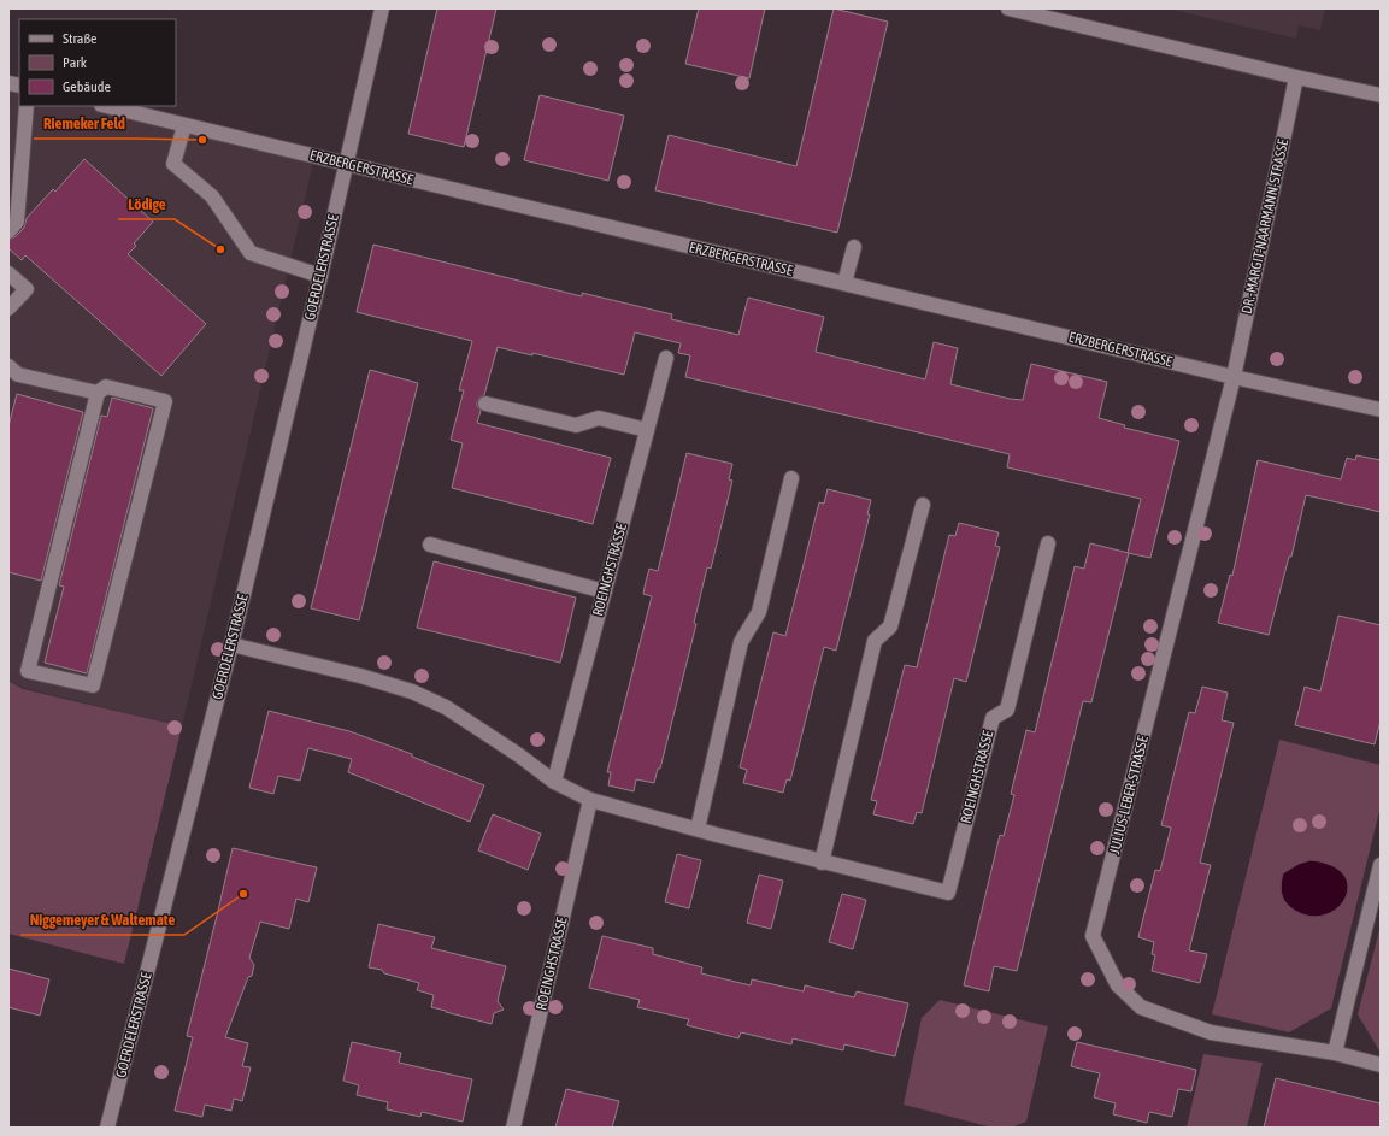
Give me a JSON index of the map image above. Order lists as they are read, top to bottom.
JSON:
{
  "streets": {
    "street": [
      "ERZBERGERSTRASSE",
      "DR.-MARGIT-NAARMANN-STRASSE",
      "GOERDELERSTRASSE",
      "ROEINGHSTRASSE",
      "JULIUS-LEBER-STRASSE"
    ]
  },
  "crossings": [
    ["ERZBERGERSTRASSE", "DR.-MARGIT-NAARMANN-STRASSE"],
    ["ERZBERGERSTRASSE", "GOERDELERSTRASSE"],
    ["ERZBERGERSTRASSE", "JULIUS-LEBER-STRASSE"],
    ["DR.-MARGIT-NAARMANN-STRASSE", "JULIUS-LEBER-STRASSE"],
    ["GOERDELERSTRASSE", "ROEINGHSTRASSE"]
  ],
  "places": ["Riemeker Feld", "Lödige", "Niggemeyer & Waltemate"],
  "legend": ["Straße", "Park", "Gebäude"]
}
